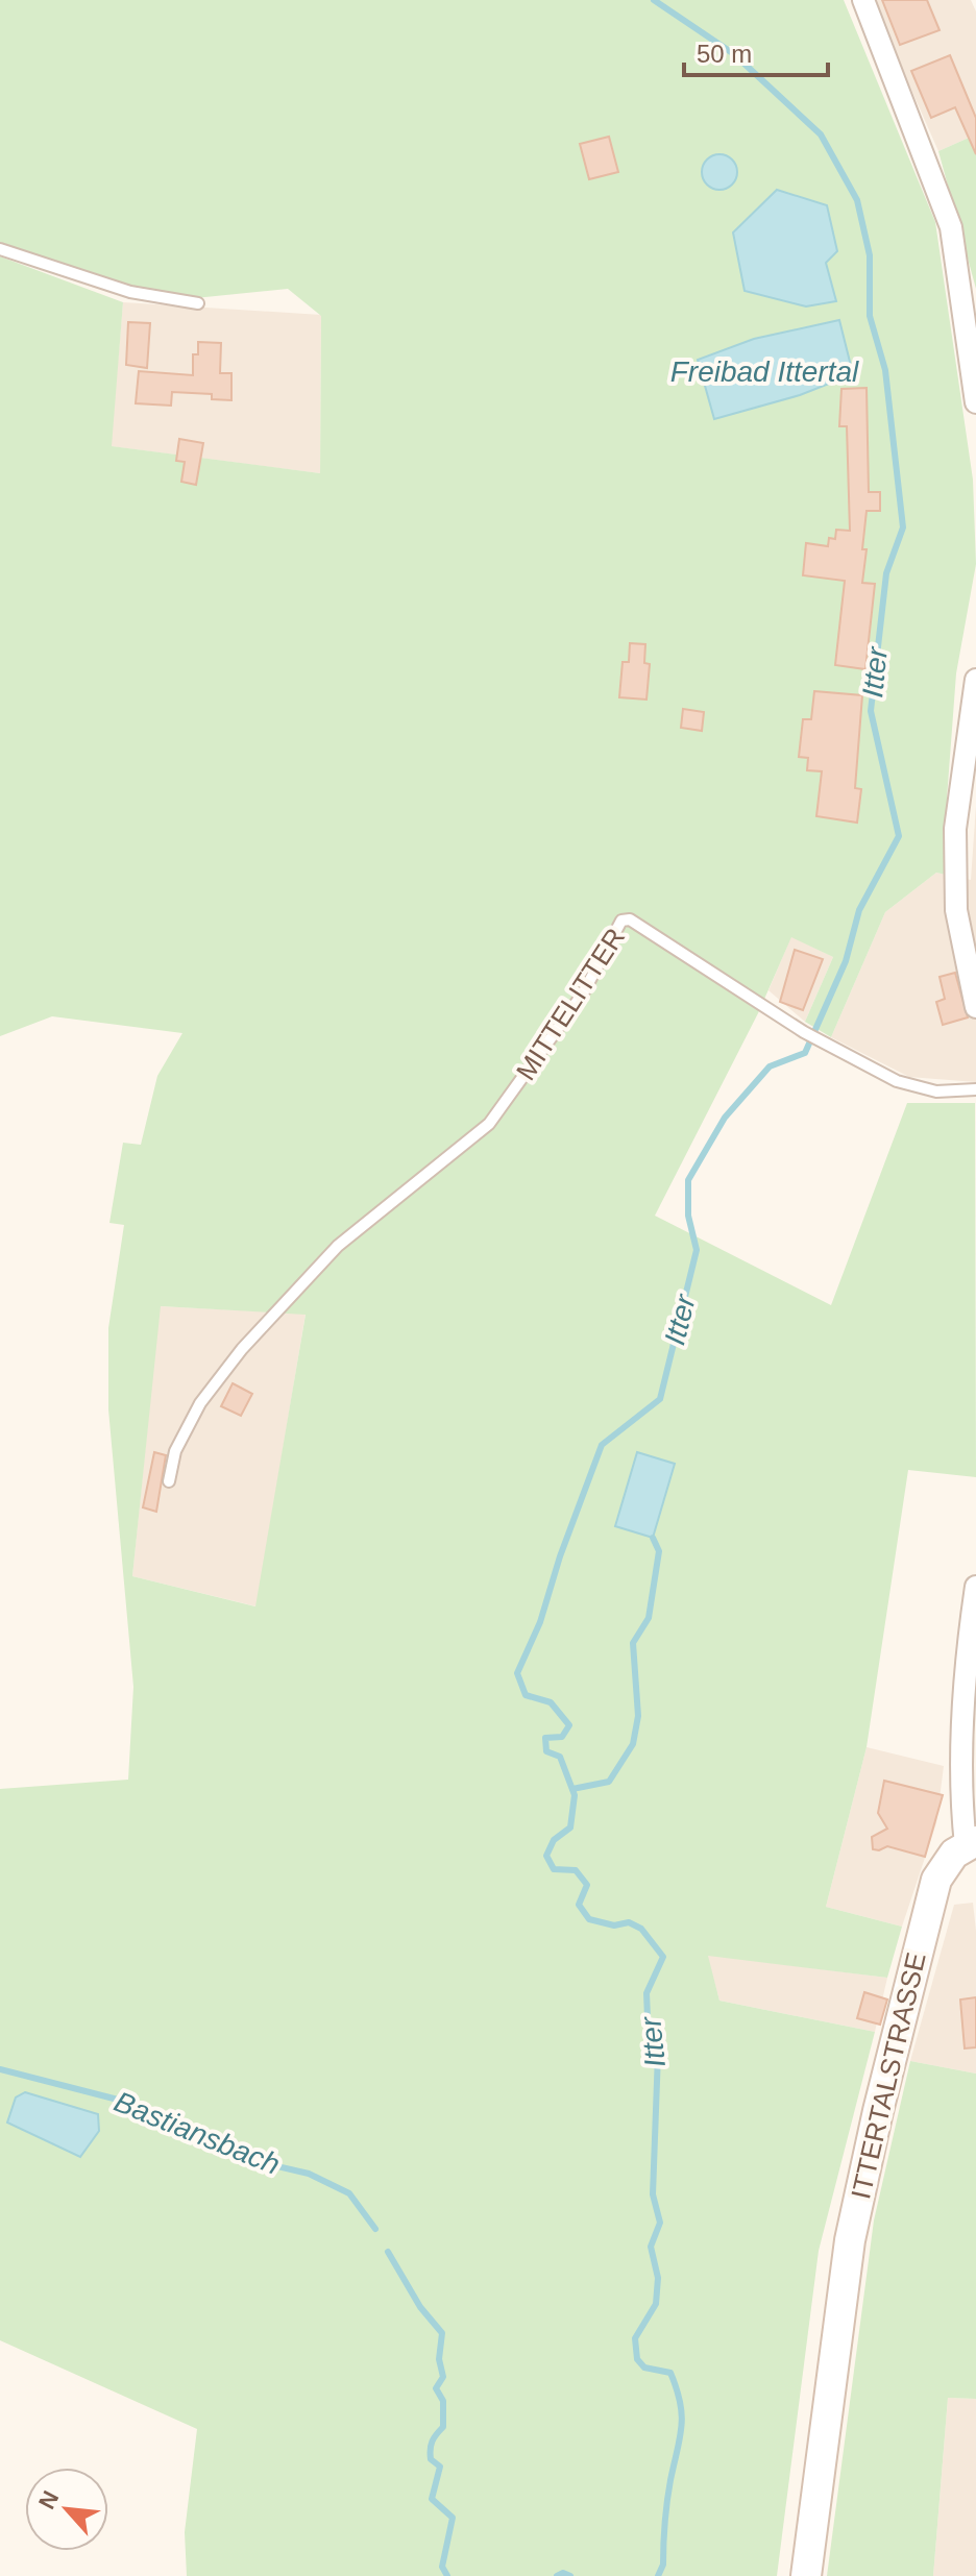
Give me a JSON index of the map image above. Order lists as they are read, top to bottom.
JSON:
{
  "streets": {
    "main road": ["ITTERTALSTRASSE"],
    "lane": ["MITTELITTER"]
  },
  "water": ["Freibad Ittertal", "Itter", "Bastiansbach"],
  "scale_bar": "50 m",
  "north": "top left"
}
